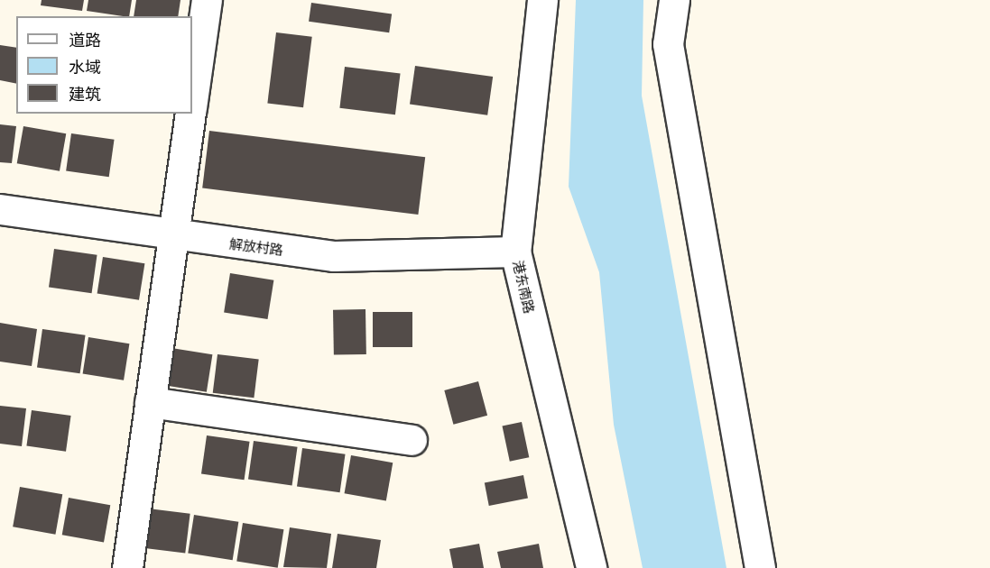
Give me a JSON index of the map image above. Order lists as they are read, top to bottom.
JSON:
{
  "streets": {
    "street": ["解放村路", "港东南路"]
  },
  "crossings": [
    ["解放村路", "港东南路"]
  ],
  "legend": ["道路", "水域", "建筑"]
}
